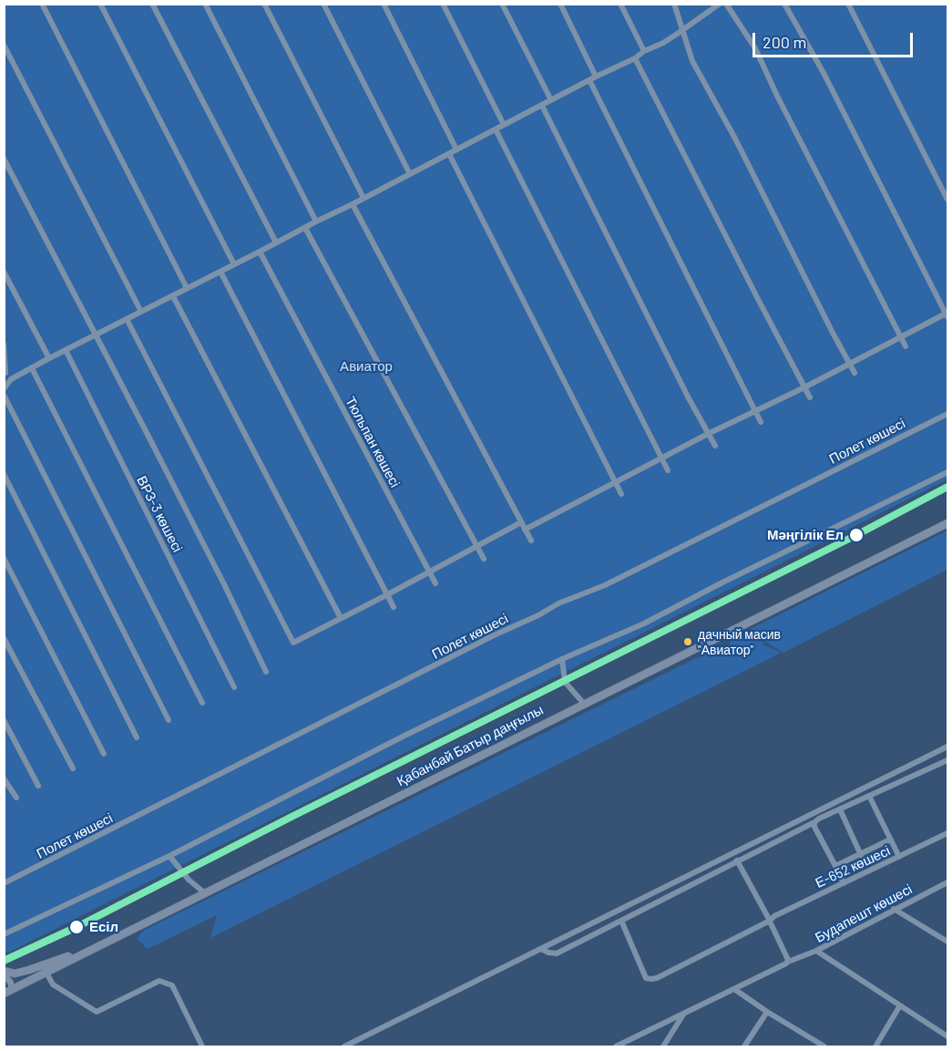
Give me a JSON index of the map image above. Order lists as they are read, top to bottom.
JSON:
{
  "streets": {
    "main road": ["Қабанбай Батыр даңғылы"],
    "street": [
      "Полет көшесі",
      "Тюльпан көшесі",
      "ВРЗ-3 көшесі",
      "Е-652 көшесі",
      "Будапешт көшесі"
    ]
  },
  "parks": ["Авиатор"],
  "places": ["Мәңгілік Ел", "дачный масив \"Авиатор\"", "Есіл"],
  "scale_bar": "200 m"
}
